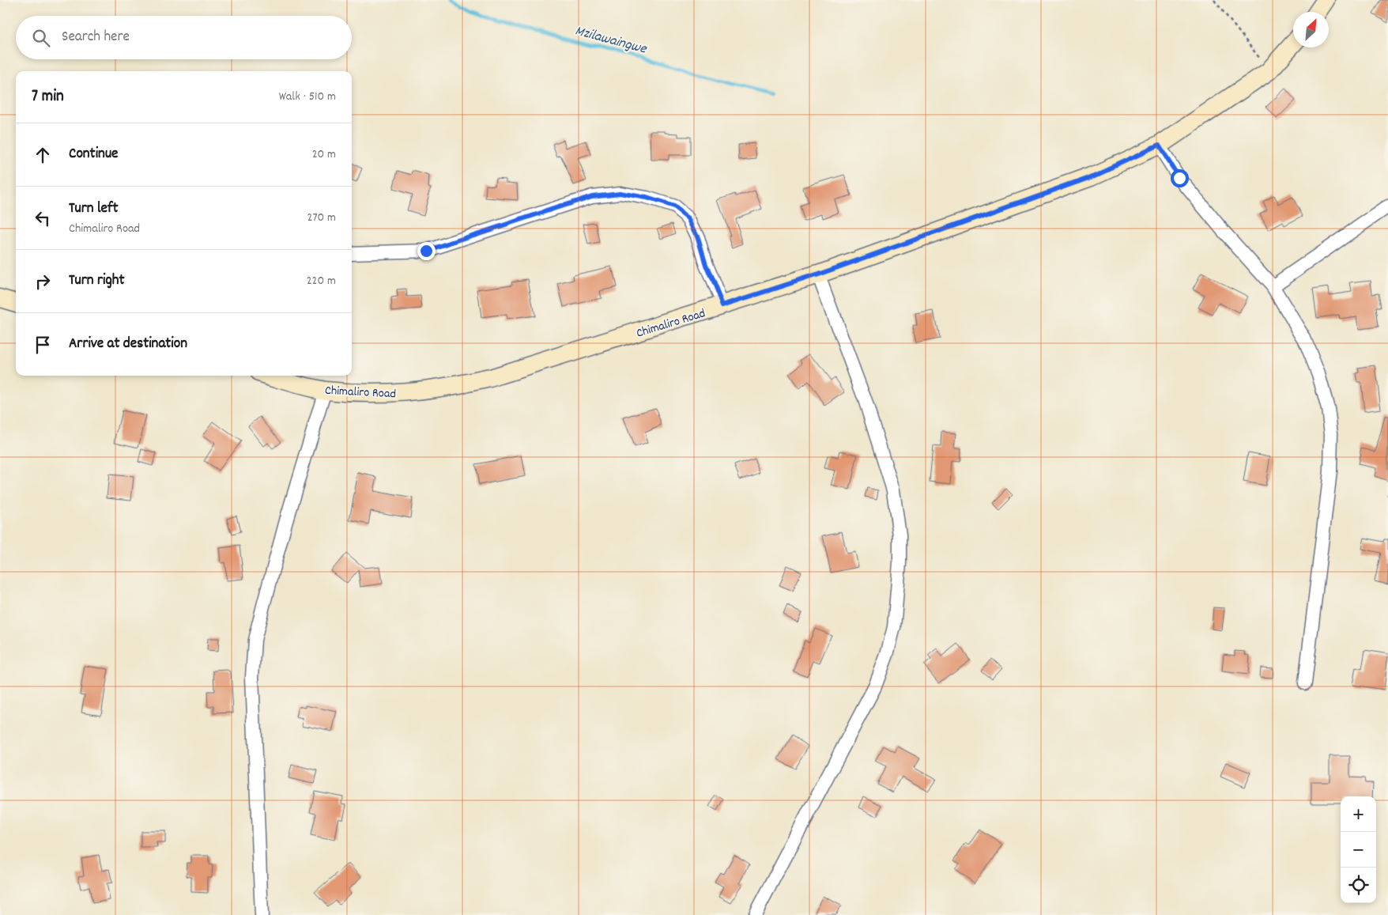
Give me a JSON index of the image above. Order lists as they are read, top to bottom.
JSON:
{
  "streets": {
    "street": ["Chimaliro Road"]
  },
  "water": ["Mzilawaingwe"],
  "north": "top right",
  "page": {
    "search": "Search here",
    "heading": ["7 min", "Walk · 510 m"],
    "list": [
      ["Continue", "20 m"],
      ["Turn left", "Chimaliro Road", "270 m"],
      ["Turn right", "220 m"],
      "Arrive at destination"
    ],
    "map_buttons": ["+", "−"]
  }
}
